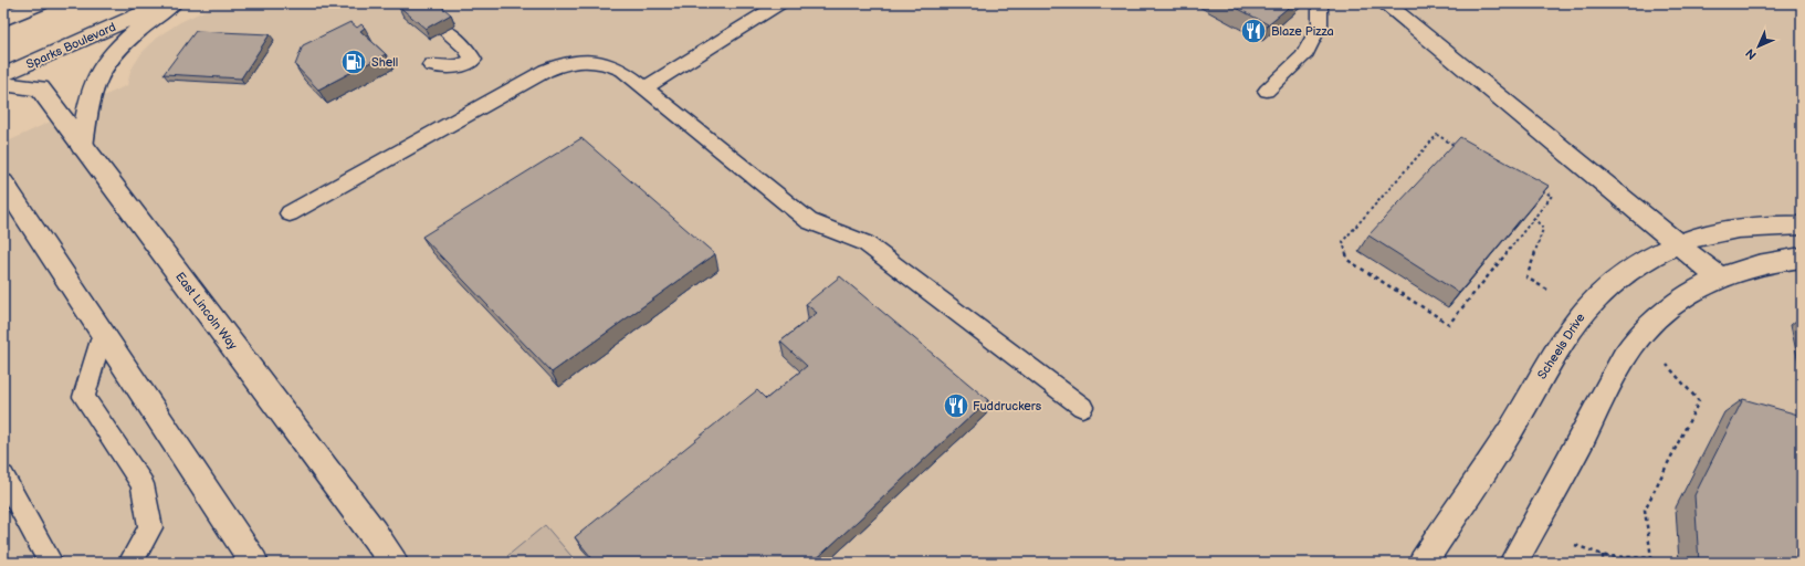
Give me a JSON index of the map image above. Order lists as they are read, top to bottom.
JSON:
{
  "streets": {
    "street": ["Sparks Boulevard", "East Lincoln Way", "Scheels Drive"]
  },
  "places": {
    "restaurant": ["Blaze Pizza", "Fuddruckers"],
    "fuel station": ["Shell"]
  },
  "north": "bottom left"
}
